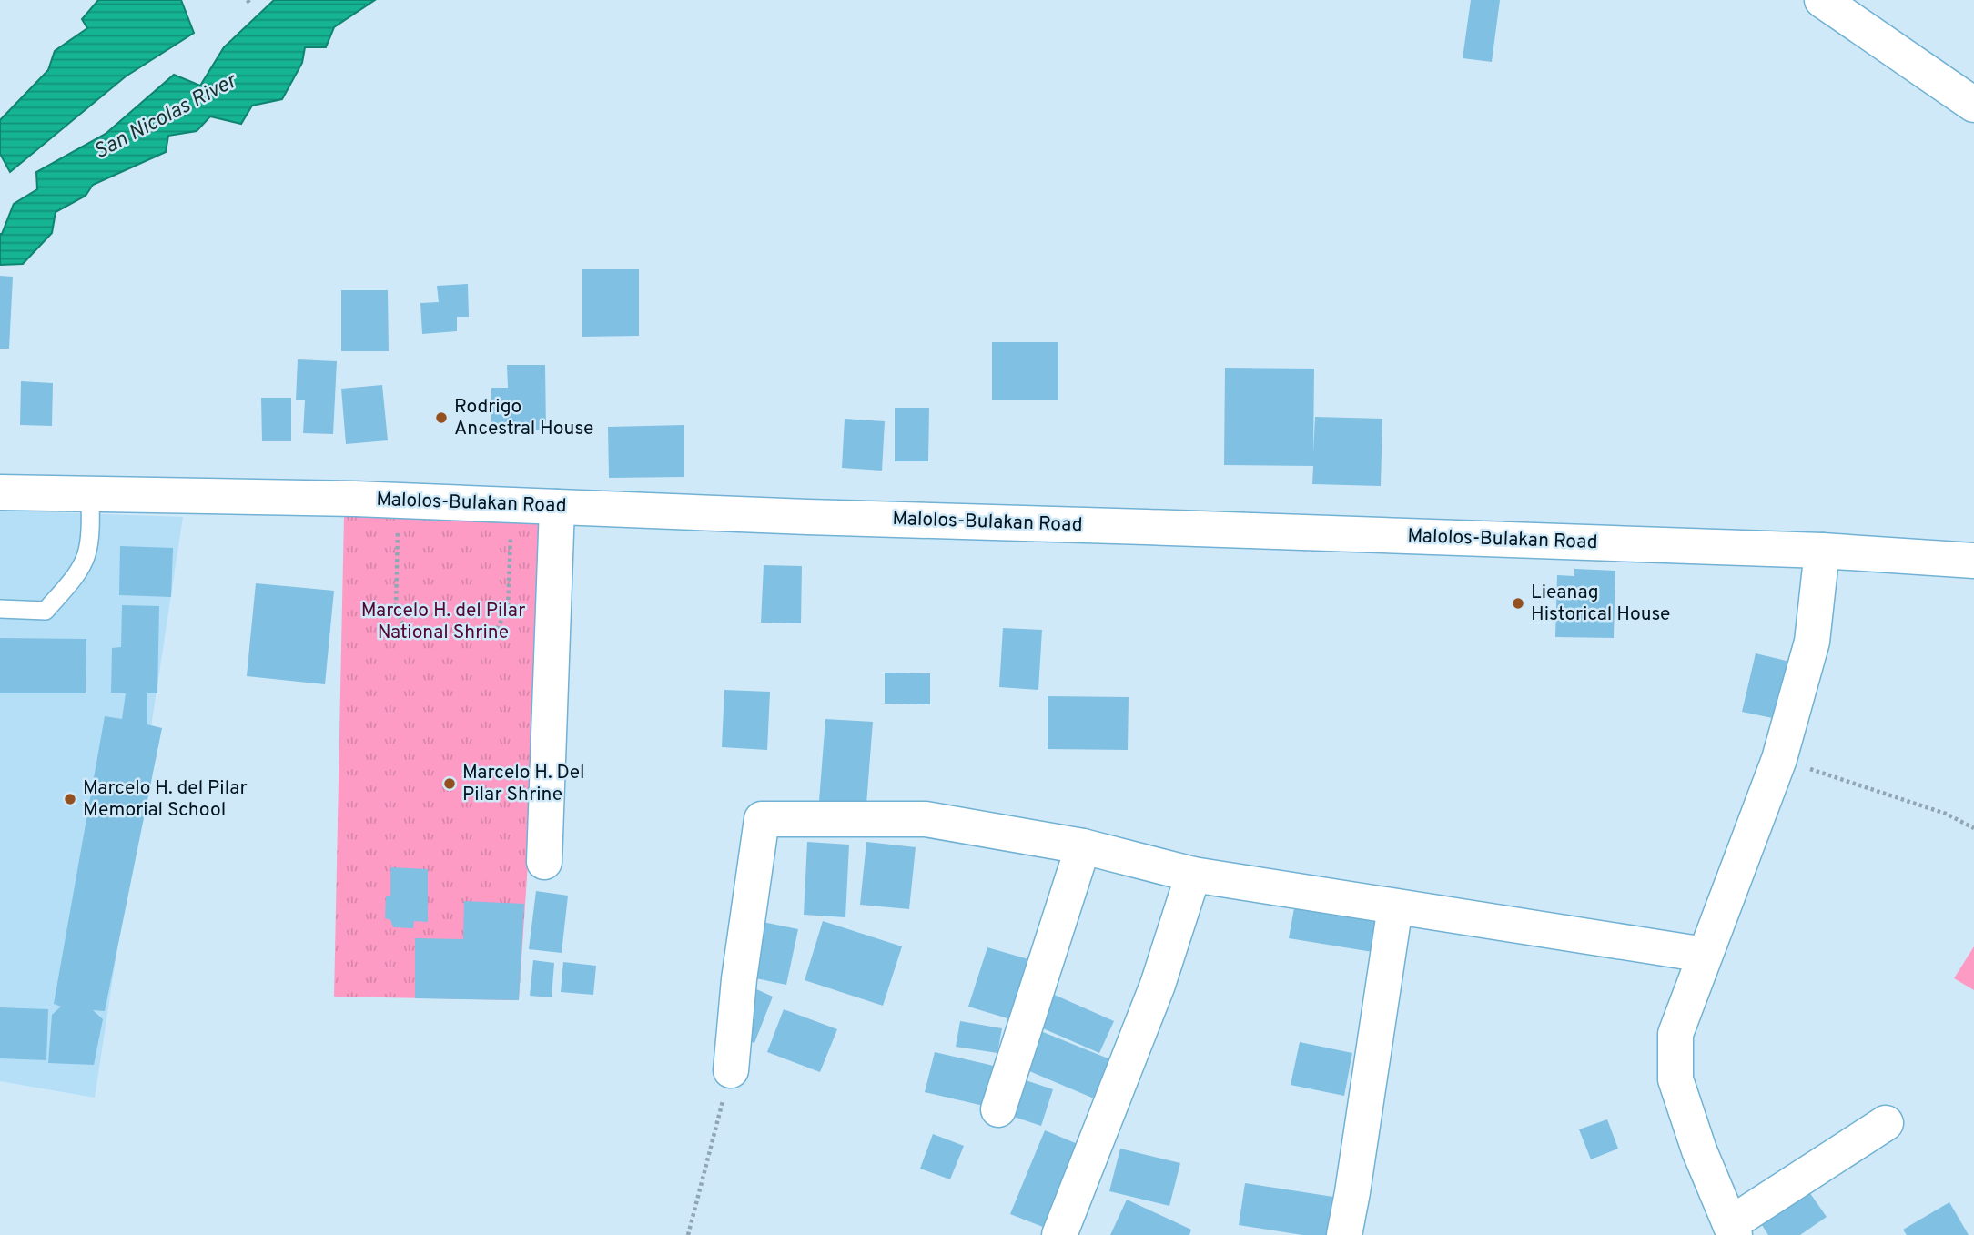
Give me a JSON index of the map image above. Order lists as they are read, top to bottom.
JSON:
{
  "streets": {
    "street": ["Malolos-Bulakan Road"]
  },
  "water": ["San Nicolas River"],
  "parks": ["Marcelo H. del Pilar National Shrine"],
  "places": [
    "Rodrigo Ancestral House",
    "Lieanag Historical House",
    "Marcelo H. Del Pilar Shrine",
    "Marcelo H. del Pilar Memorial School"
  ]
}
